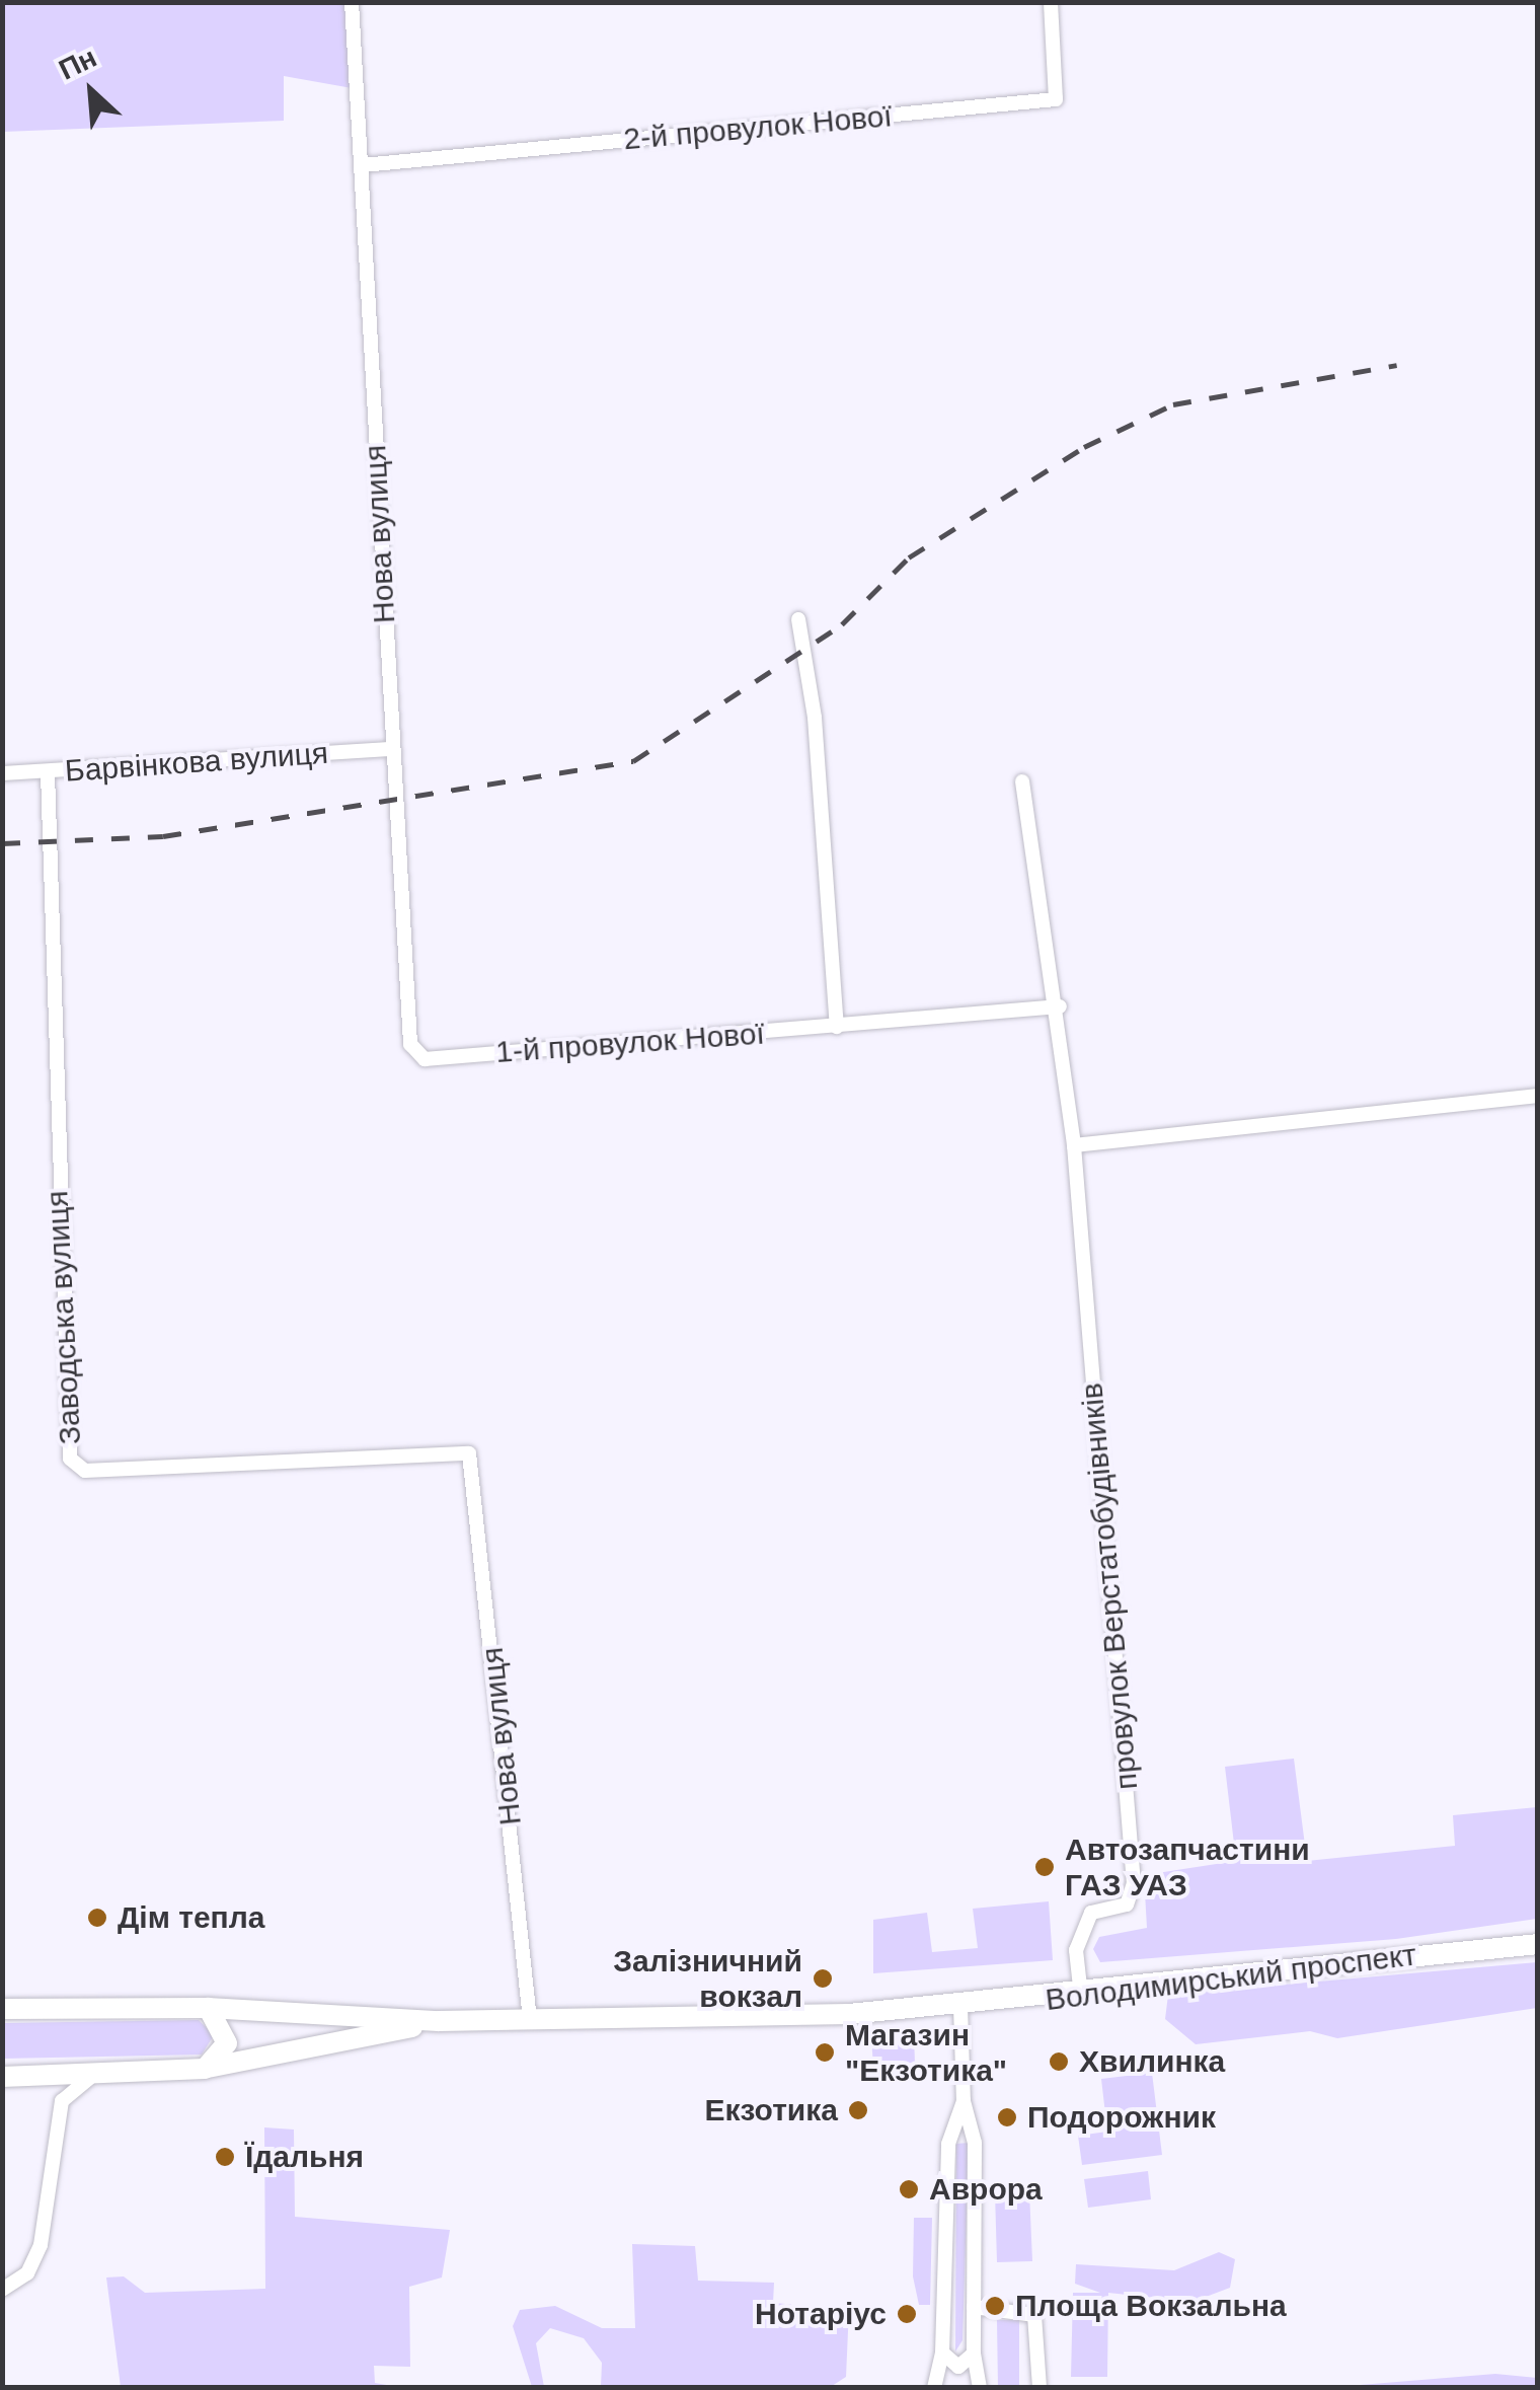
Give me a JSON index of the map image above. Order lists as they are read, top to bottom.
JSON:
{
  "streets": {
    "main road": ["Володимирський проспект"],
    "street": [
      "2-й провулок Нової",
      "Нова вулиця",
      "Барвінкова вулиця",
      "1-й провулок Нової",
      "Заводська вулиця",
      "провулок Верстатобудівників"
    ]
  },
  "crossings": [
    ["2-й провулок Нової", "Нова вулиця"],
    ["Нова вулиця", "Барвінкова вулиця"],
    ["Нова вулиця", "1-й провулок Нової"],
    ["Нова вулиця", "Заводська вулиця"],
    ["Нова вулиця", "Володимирський проспект"],
    ["Барвінкова вулиця", "Заводська вулиця"],
    ["1-й провулок Нової", "провулок Верстатобудівників"],
    ["провулок Верстатобудівників", "Володимирський проспект"]
  ],
  "places": [
    "Автозапчастини ГАЗ УАЗ",
    "Дім тепла",
    "Залізничний вокзал",
    "Магазин \"Екзотика\"",
    "Хвилинка",
    "Екзотика",
    "Подорожник",
    "Їдальня",
    "Аврора",
    "Площа Вокзальна",
    "Нотаріус"
  ],
  "north": "top left"
}
